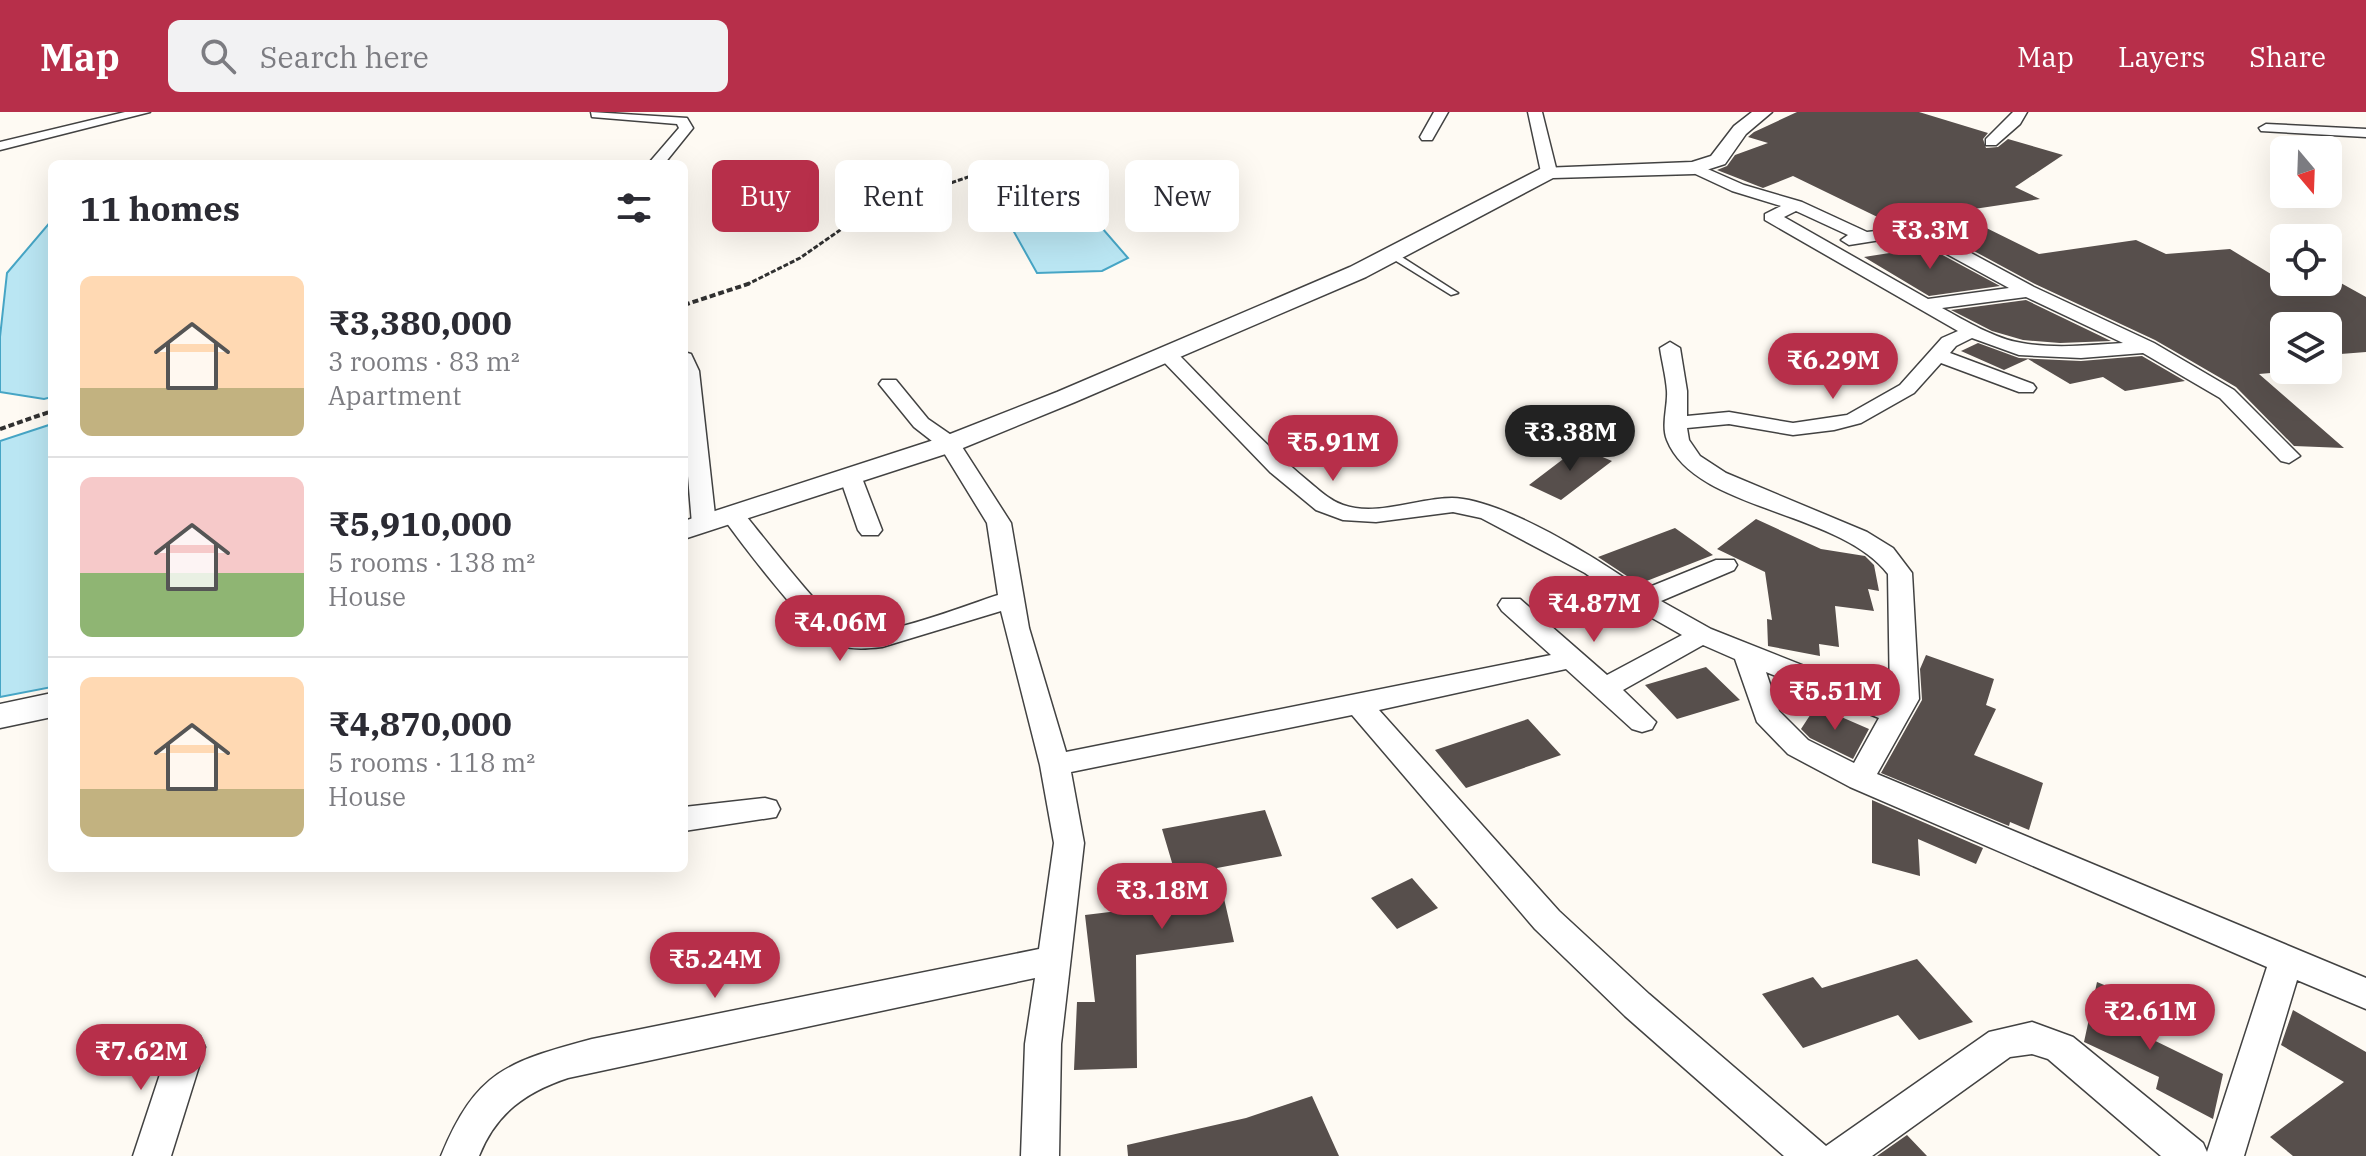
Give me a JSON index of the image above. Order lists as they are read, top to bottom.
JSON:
{
  "north": "bottom",
  "page": {
    "header": "Map",
    "search": "Search here",
    "nav": ["Map", "Layers", "Share"],
    "chip": [
      "Buy",
      "Rent",
      "Filters",
      "New"
    ],
    "heading": "11 homes",
    "price": [
      "₹3.3M",
      "₹6.29M",
      "₹3.38M",
      "₹5.91M",
      "₹4.87M",
      "₹4.06M",
      "₹5.51M",
      "₹3.18M",
      "₹5.24M",
      "₹2.61M",
      "₹7.62M"
    ],
    "list": [
      {
        "name": "₹3,380,000",
        "note": "3 rooms · 83 m² · Apartment"
      },
      {
        "name": "₹5,910,000",
        "note": "5 rooms · 138 m² · House"
      },
      {
        "name": "₹4,870,000",
        "note": "5 rooms · 118 m² · House"
      }
    ]
  }
}
